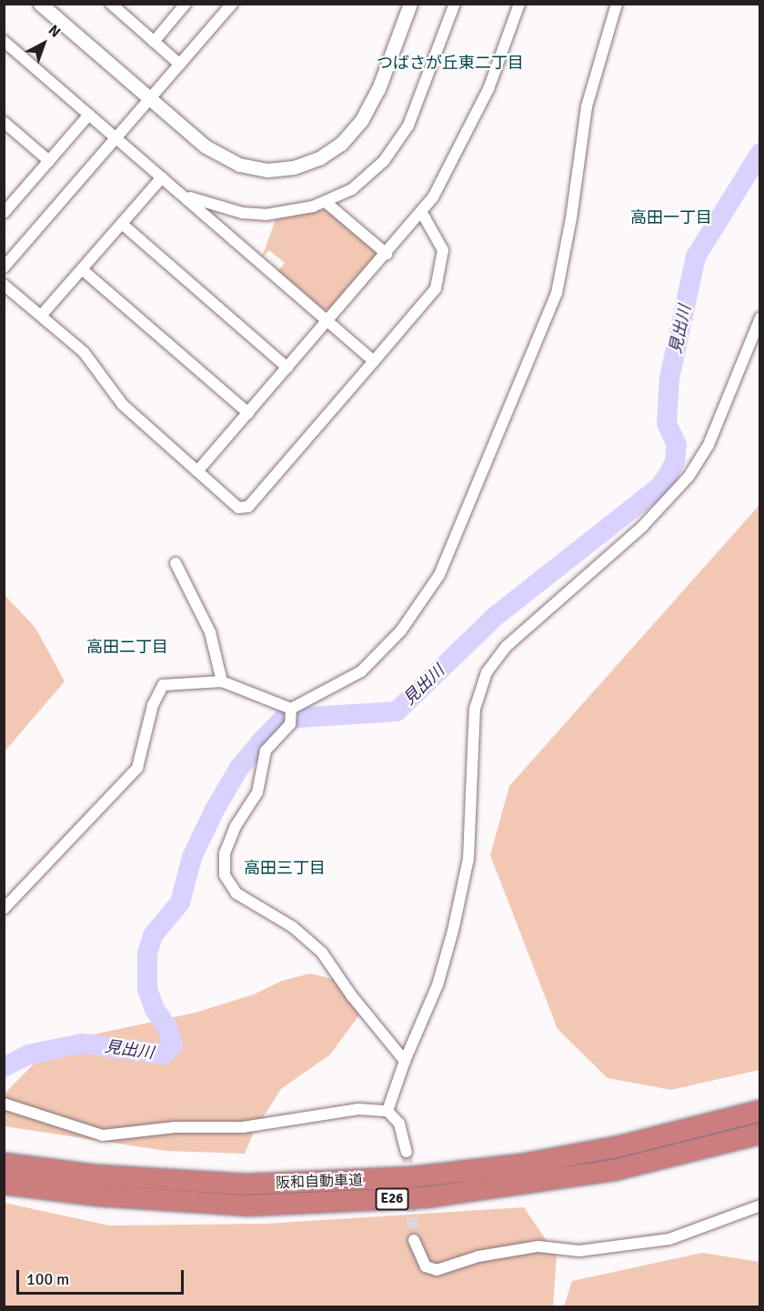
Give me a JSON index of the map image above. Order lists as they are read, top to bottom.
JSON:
{
  "streets": {
    "highway": ["阪和自動車道", "E26"]
  },
  "districts": [
    "つばさが丘東二丁目",
    "高田一丁目",
    "高田二丁目",
    "高田三丁目"
  ],
  "water": ["見出川"],
  "scale_bar": "100 m",
  "north": "top right"
}
